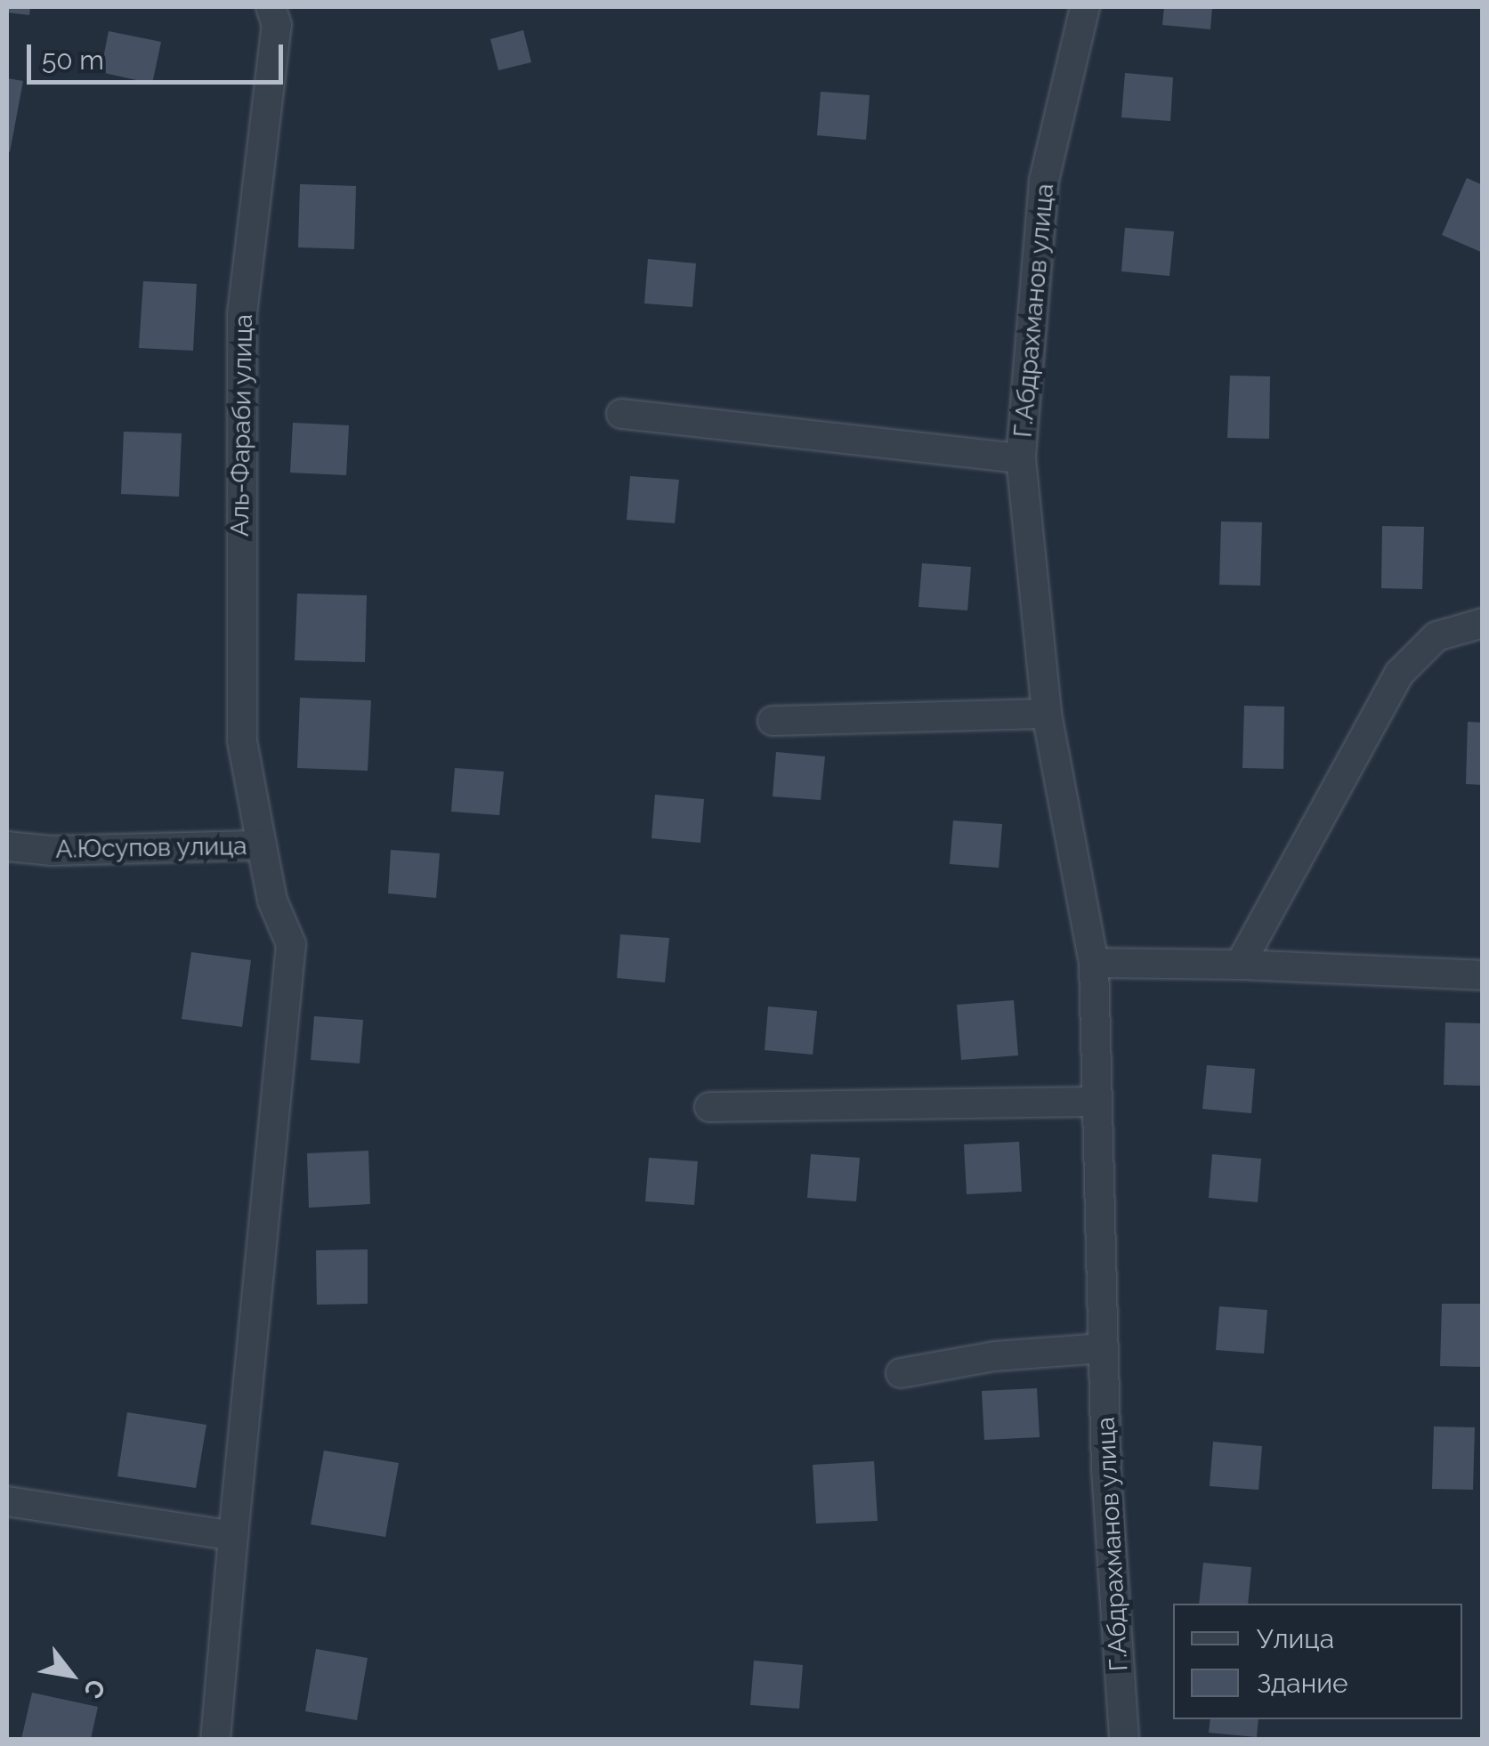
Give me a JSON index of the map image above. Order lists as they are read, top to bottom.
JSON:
{
  "streets": {
    "street": ["Г.Абдрахманов улица", "Аль-Фараби улица", "А.Юсупов улица"]
  },
  "crossings": [
    ["Аль-Фараби улица", "А.Юсупов улица"]
  ],
  "legend": ["Улица", "Здание"],
  "scale_bar": "50 m",
  "north": "bottom right"
}
